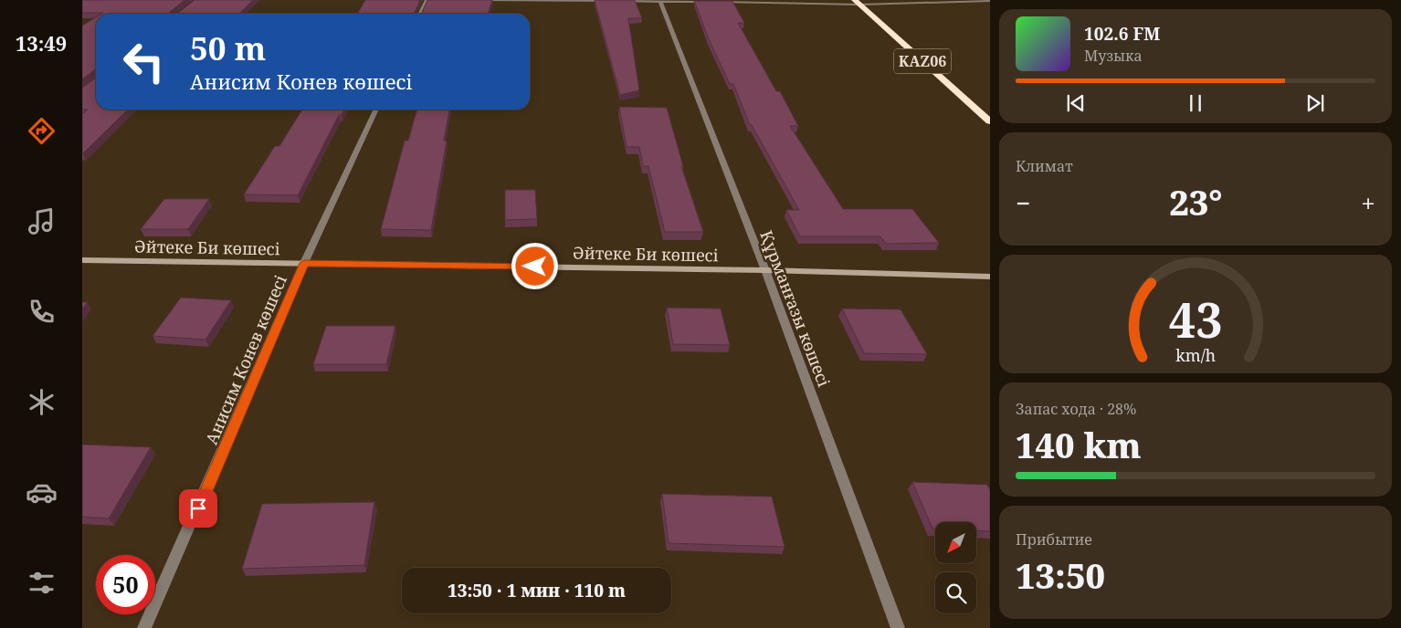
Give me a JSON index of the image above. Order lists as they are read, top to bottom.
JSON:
{
  "streets": {
    "highway": ["KАZ06"],
    "main road": ["Әйтеке Би көшесі"],
    "street": ["Құрманғазы көшесі", "Анисим Конев көшесі"]
  },
  "crossings": [
    ["Әйтеке Би көшесі", "Құрманғазы көшесі"],
    ["Әйтеке Би көшесі", "Анисим Конев көшесі"]
  ],
  "north": "bottom left",
  "page": {
    "tabs": "13:49",
    "turn": ["50 m", "Анисим Конев көшесі"],
    "song": ["102.6 FM", "Музыка"],
    "tile": [
      "Климат",
      ["Запас хода · 28%", "140 km"],
      ["Прибытие", "13:50"]
    ],
    "heat": ["−", "23°", "+"],
    "limit": "50",
    "trip": "13:50 · 1 мин · 110 m",
    "gauge": ["43", "km/h"]
  }
}
